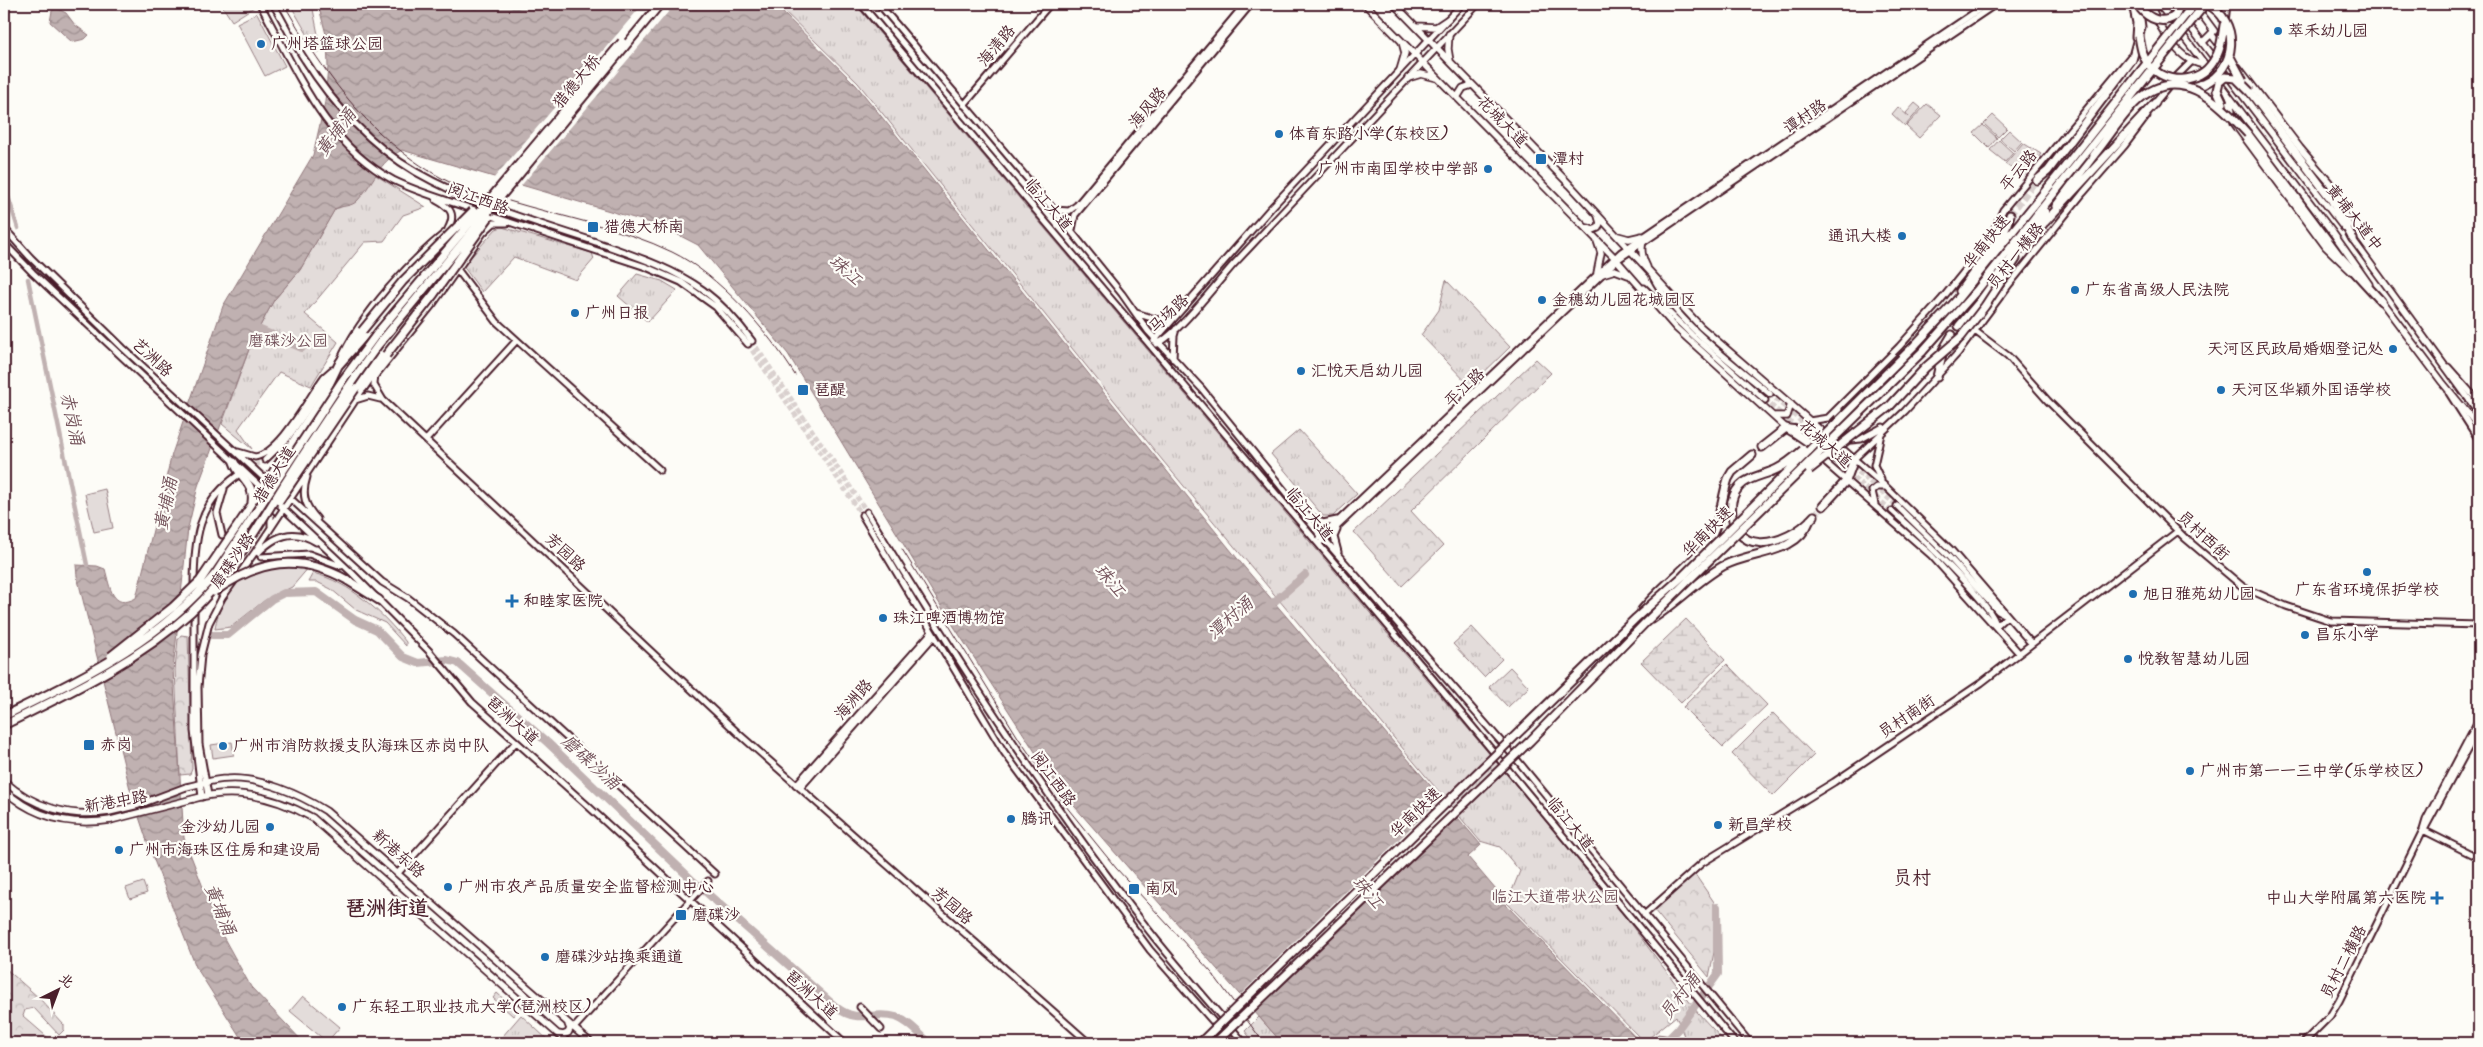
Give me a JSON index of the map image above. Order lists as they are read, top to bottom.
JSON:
{
  "streets": {
    "highway": ["猎德大桥", "华南快速", "猎德大道"],
    "main road": [
      "花城大道",
      "黄埔大道中",
      "新港中路",
      "新港东路"
    ],
    "street": [
      "海清路",
      "海风路",
      "谭村路",
      "平云路",
      "阅江西路",
      "临江大道",
      "员村一横路",
      "马场路",
      "艺洲路",
      "平江路",
      "员村西街",
      "芳园路",
      "磨碟沙路",
      "海洲路",
      "员村南街",
      "琶洲大道",
      "员村二横路"
    ]
  },
  "crossings": [
    ["海清路", "临江大道"],
    ["猎德大桥", "猎德大道"],
    ["海风路", "临江大道"],
    ["谭村路", "花城大道"],
    ["谭村路", "平江路"],
    ["花城大道", "平云路"],
    ["花城大道", "员村一横路"],
    ["花城大道", "马场路"],
    ["花城大道", "平江路"],
    ["花城大道", "员村南街"],
    ["阅江西路", "海洲路"],
    ["临江大道", "马场路"],
    ["临江大道", "平江路"],
    ["临江大道", "员村南街"],
    ["员村一横路", "员村西街"],
    ["艺洲路", "磨碟沙路"],
    ["艺洲路", "琶洲大道"],
    ["员村西街", "员村南街"],
    ["芳园路", "海洲路"],
    ["磨碟沙路", "琶洲大道"],
    ["磨碟沙路", "新港中路"],
    ["磨碟沙路", "新港东路"],
    ["新港中路", "新港东路"]
  ],
  "districts": ["员村", "琶洲街道"],
  "water": [
    "黄埔涌",
    "珠江",
    "赤岗涌",
    "潭村涌",
    "磨碟沙涌",
    "员村涌"
  ],
  "parks": ["磨碟沙公园", "临江大道带状公园"],
  "places": {
    "other": [
      "萃禾幼儿园",
      "广州塔篮球公园",
      "体育东路小学(东校区)",
      "广州市南国学校中学部",
      "通讯大楼",
      "广东省高级人民法院",
      "金穗幼儿园花城园区",
      "广州日报",
      "天河区民政局婚姻登记处",
      "汇悦天启幼儿园",
      "天河区华颖外国语学校",
      "广东省环境保护学校",
      "旭日雅苑幼儿园",
      "珠江啤酒博物馆",
      "昌乐小学",
      "悦教智慧幼儿园",
      "广州市消防救援支队海珠区赤岗中队",
      "广州市第一一三中学(乐学校区)",
      "腾讯",
      "新昌学校",
      "金沙幼儿园",
      "广州市海珠区住房和建设局",
      "广州市农产品质量安全监督检测中心",
      "磨碟沙站换乘通道",
      "广东轻工职业技术大学(琶洲校区)"
    ],
    "transit": [
      "潭村",
      "猎德大桥南",
      "琶醍",
      "赤岗",
      "南风",
      "磨碟沙"
    ],
    "health": ["和睦家医院", "中山大学附属第六医院"]
  },
  "north": "top right"
}
